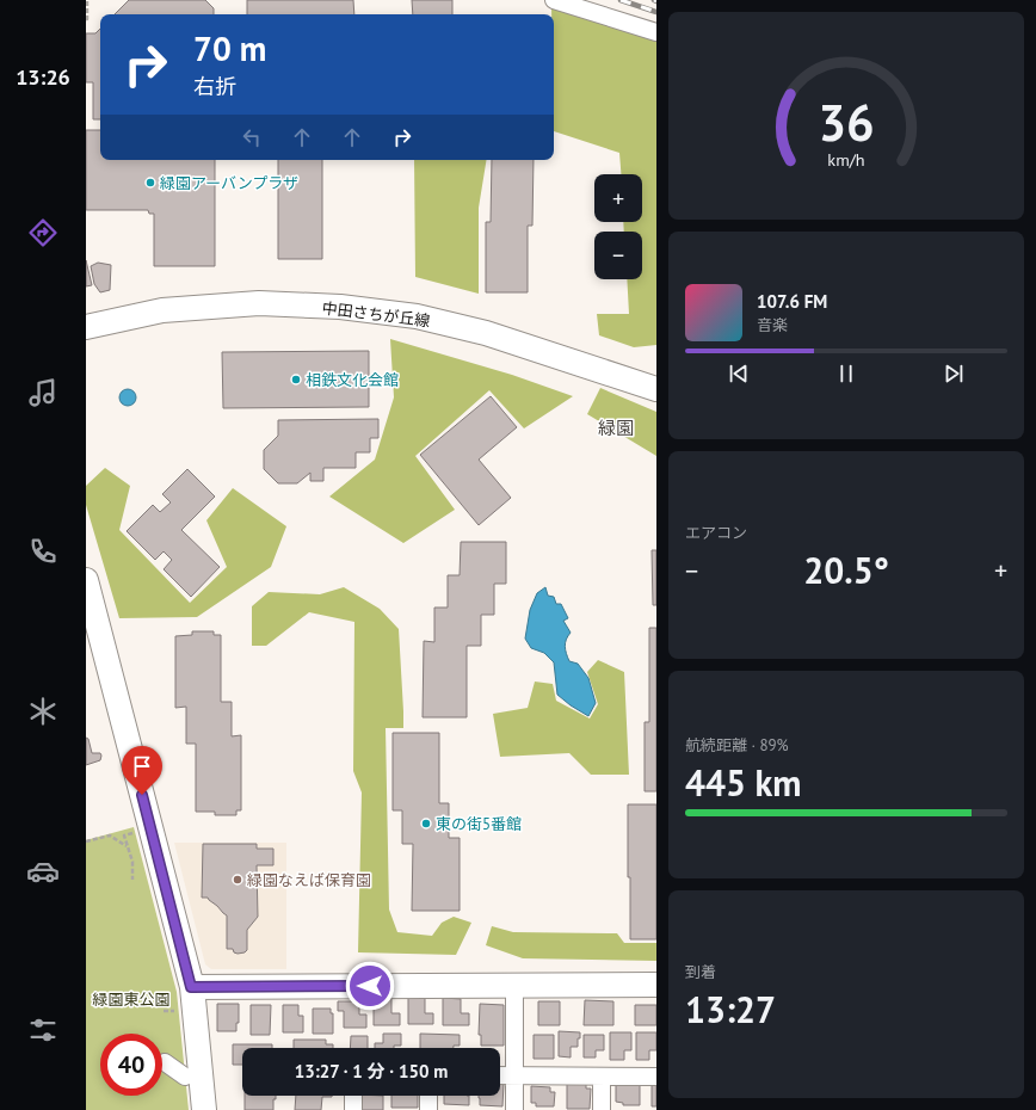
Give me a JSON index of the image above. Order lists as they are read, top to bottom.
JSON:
{
  "streets": {
    "street": ["中田さちが丘線"]
  },
  "districts": ["緑園"],
  "parks": ["緑園東公園"],
  "places": [
    "緑園アーバンプラザ",
    "相鉄文化会館",
    "東の街5番館",
    "緑園なえば保育園"
  ],
  "page": {
    "tabs": "13:26",
    "turn": ["70 m", "右折"],
    "map_buttons": ["+", "−"],
    "song": ["107.6 FM", "音楽"],
    "tile": [
      "エアコン",
      ["航続距離 · 89%", "445 km"],
      ["到着", "13:27"]
    ],
    "heat": ["−", "20.5°", "+"],
    "limit": "40",
    "trip": "13:27 · 1 分 · 150 m",
    "gauge": ["36", "km/h"]
  }
}
